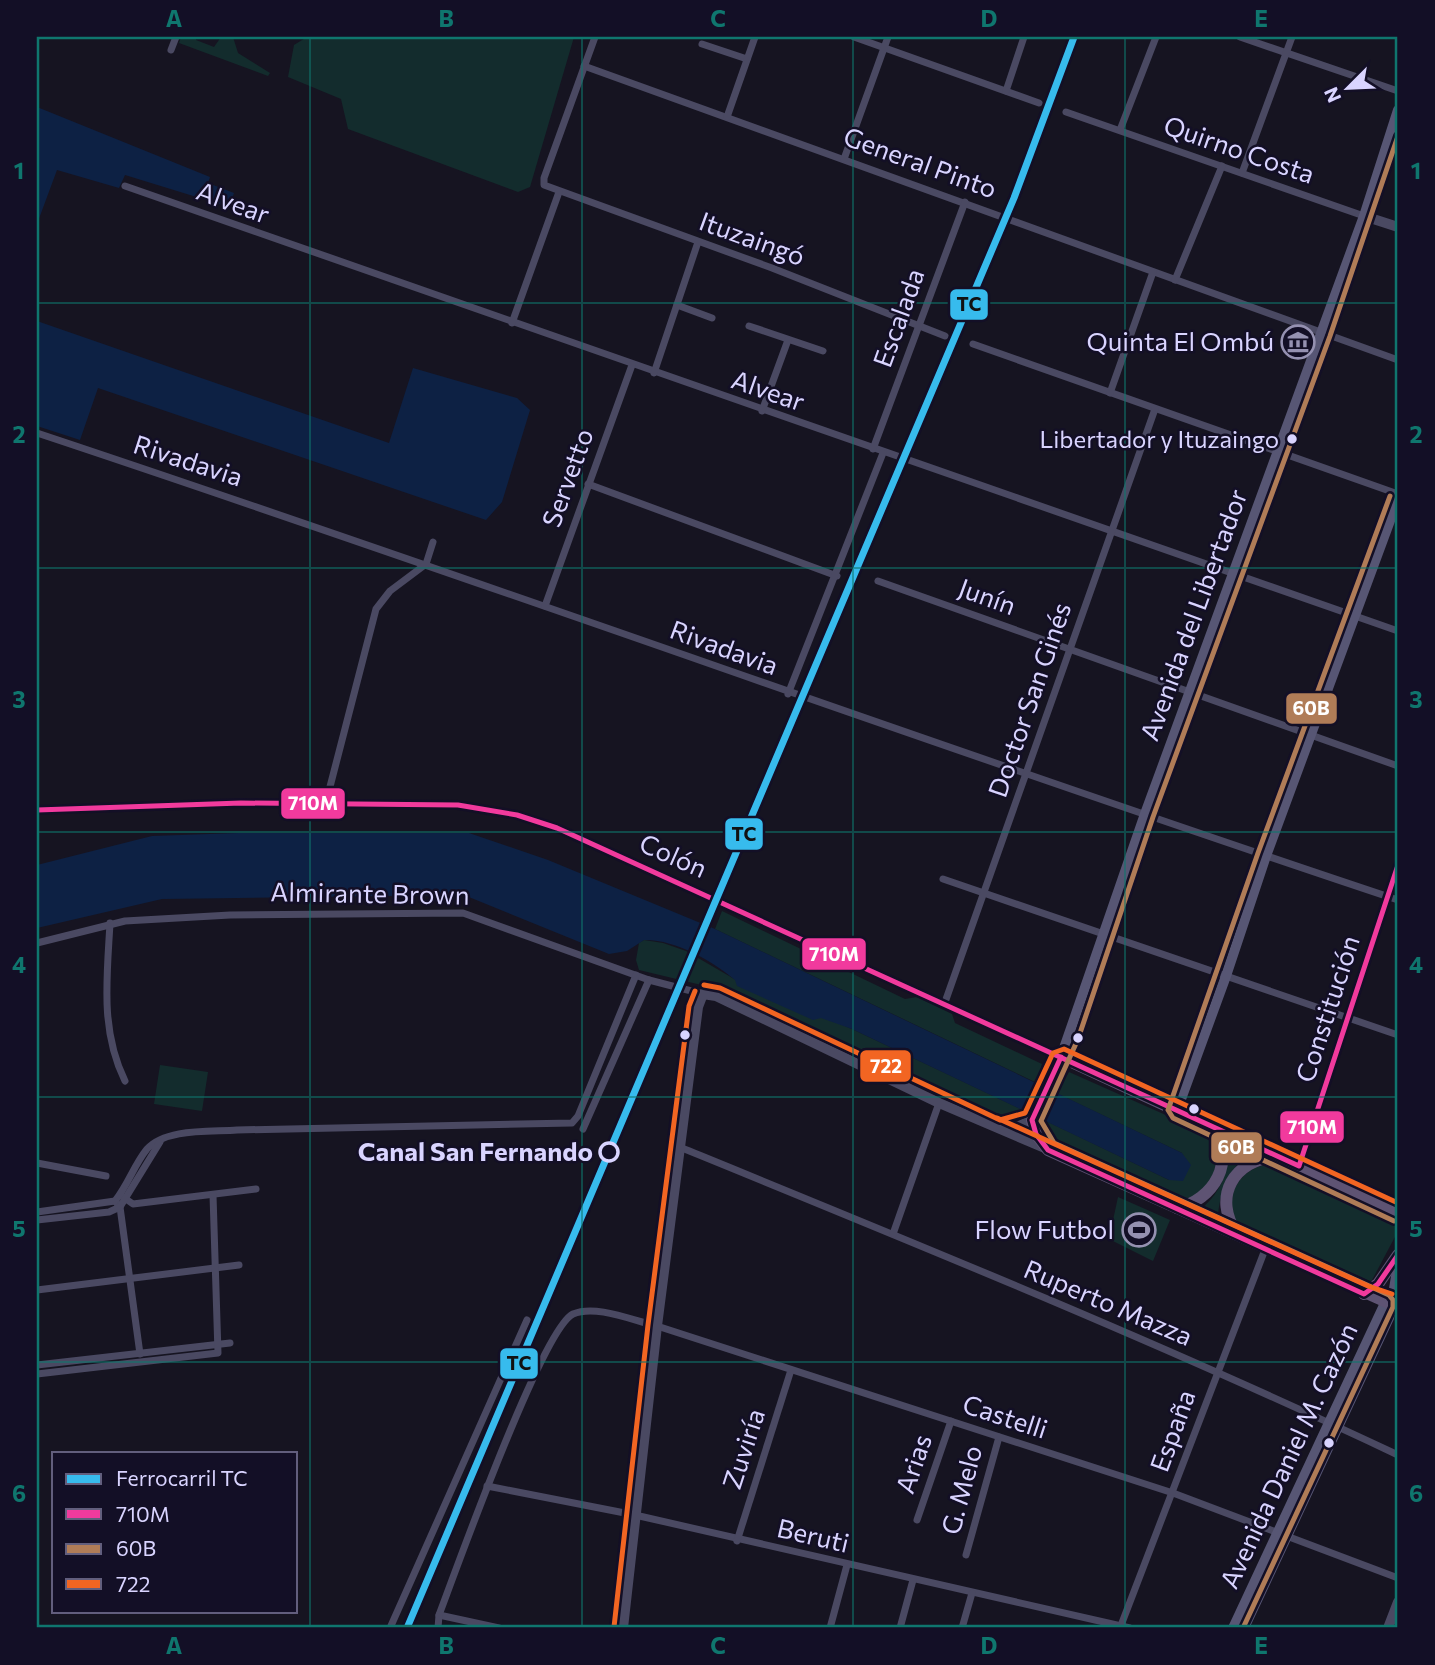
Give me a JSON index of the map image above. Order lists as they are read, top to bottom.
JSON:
{
  "streets": {
    "main road": [
      "Avenida del Libertador",
      "Colón",
      "Almirante Brown",
      "Avenida Daniel M. Cazón"
    ],
    "street": [
      "Quirno Costa",
      "General Pinto",
      "Alvear",
      "Ituzaingó",
      "Escalada",
      "Rivadavia",
      "Servetto",
      "Junín",
      "Doctor San Ginés",
      "Constitución",
      "Ruperto Mazza",
      "Castelli",
      "España",
      "Zuviría",
      "Arias",
      "G. Melo",
      "Beruti"
    ]
  },
  "crossings": [
    ["Quirno Costa", "Avenida del Libertador"],
    ["General Pinto", "Ituzaingó"],
    ["General Pinto", "Escalada"],
    ["General Pinto", "Avenida del Libertador"],
    ["Alvear", "Escalada"],
    ["Alvear", "Servetto"],
    ["Alvear", "Avenida del Libertador"],
    ["Alvear", "Doctor San Ginés"],
    ["Ituzaingó", "Escalada"],
    ["Rivadavia", "Servetto"],
    ["Rivadavia", "Avenida del Libertador"],
    ["Rivadavia", "Doctor San Ginés"],
    ["Rivadavia", "Constitución"],
    ["Junín", "Avenida del Libertador"],
    ["Junín", "Doctor San Ginés"],
    ["Avenida del Libertador", "Colón"],
    ["Doctor San Ginés", "Colón"],
    ["Colón", "Constitución"],
    ["Almirante Brown", "España"],
    ["Almirante Brown", "Avenida Daniel M. Cazón"],
    ["Ruperto Mazza", "España"],
    ["Ruperto Mazza", "Avenida Daniel M. Cazón"],
    ["Castelli", "España"],
    ["Castelli", "Zuviría"],
    ["Castelli", "Avenida Daniel M. Cazón"],
    ["Castelli", "Arias"],
    ["Castelli", "G. Melo"],
    ["Castelli", "Beruti"],
    ["España", "Beruti"],
    ["Zuviría", "Beruti"]
  ],
  "places": {
    "museum": ["Quinta El Ombú"],
    "other": ["Libertador y Ituzaingo", "Canal San Fernando"],
    "sports": ["Flow Futbol"]
  },
  "lines": [
    "rail line TC",
    "transit line 60B",
    "transit line 710M",
    "transit line 722"
  ],
  "legend": [
    "Ferrocarril TC",
    "710M",
    "60B",
    "722"
  ],
  "north": "bottom left",
  "grid": {
    "columns": [
      "A",
      "B",
      "C",
      "D",
      "E"
    ],
    "rows": [
      "1",
      "2",
      "3",
      "4",
      "5",
      "6"
    ]
  }
}
